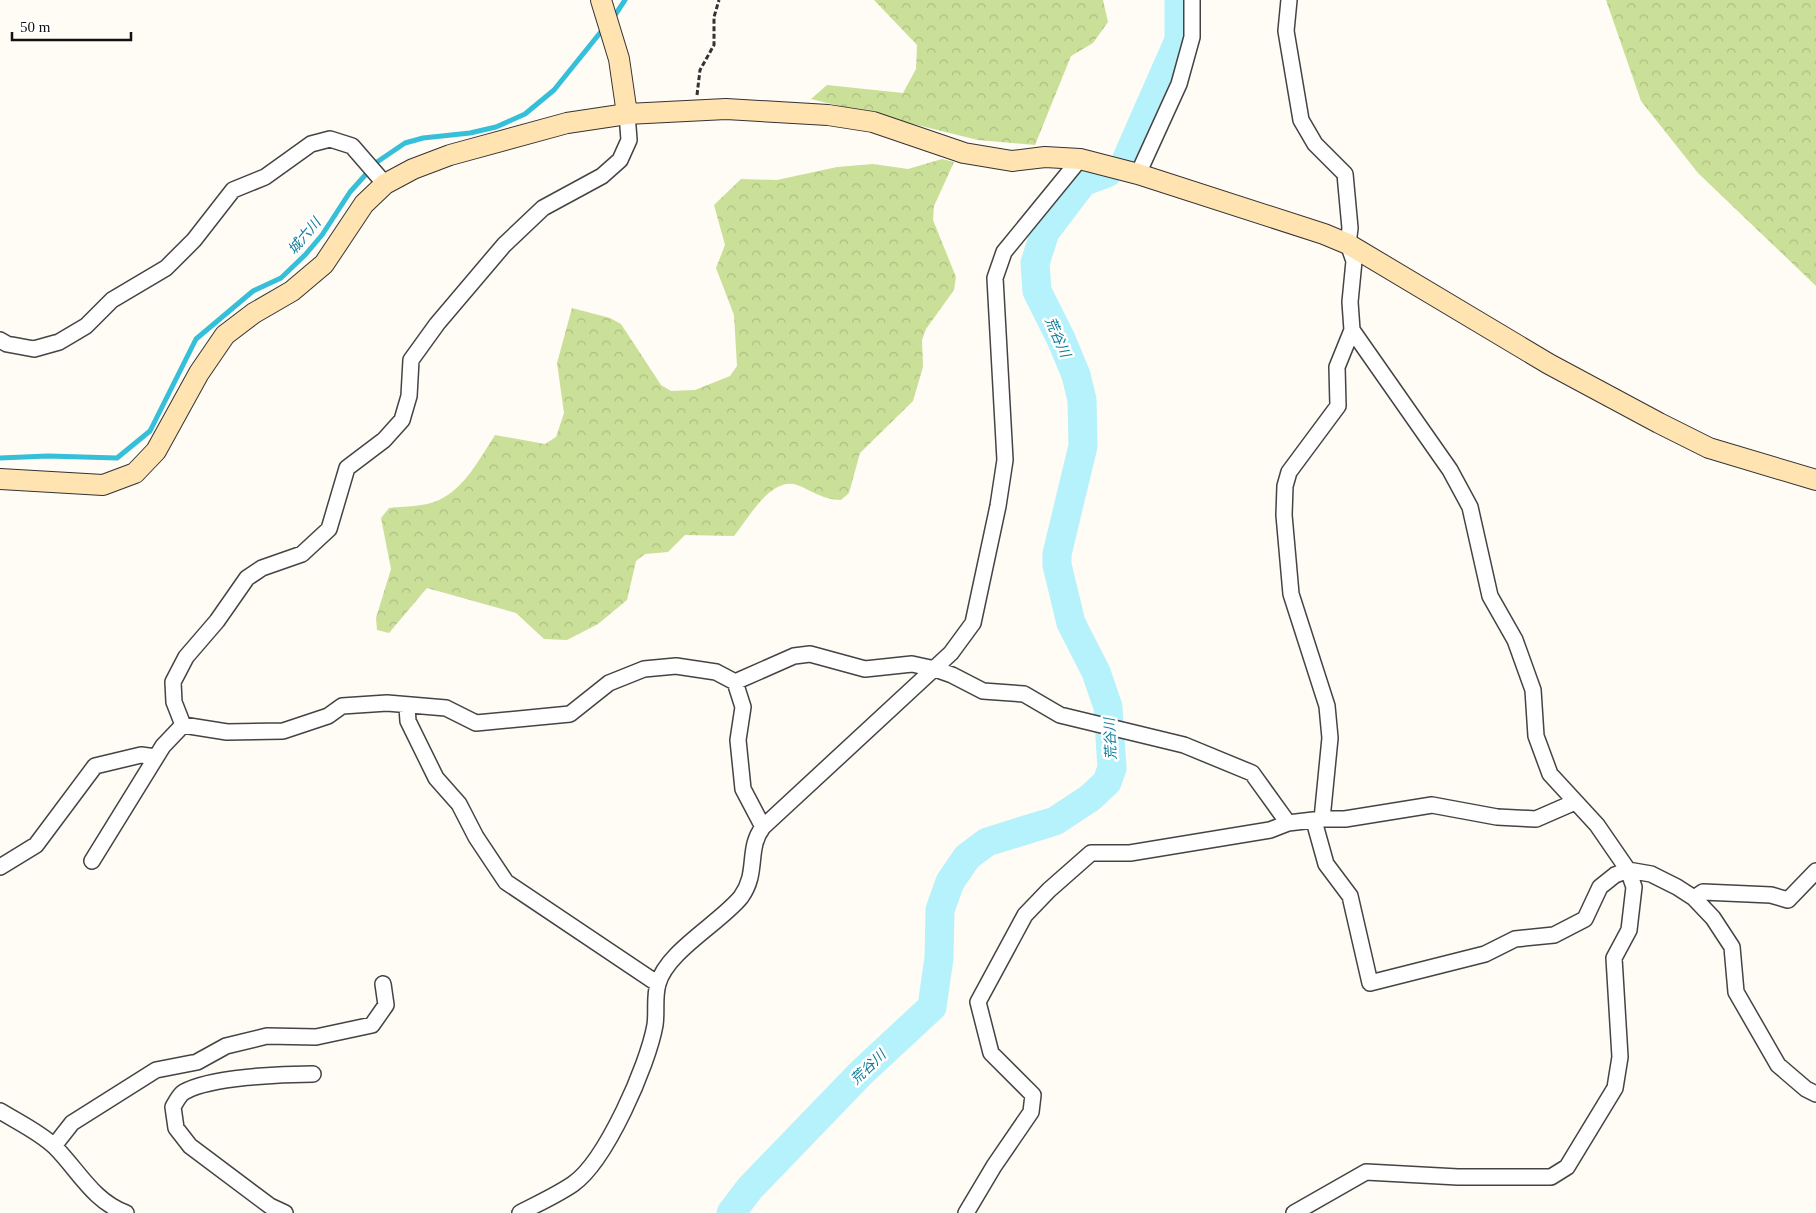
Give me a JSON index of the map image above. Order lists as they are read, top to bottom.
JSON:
{
  "water": ["城六川", "荒谷川"],
  "scale_bar": "50 m"
}
